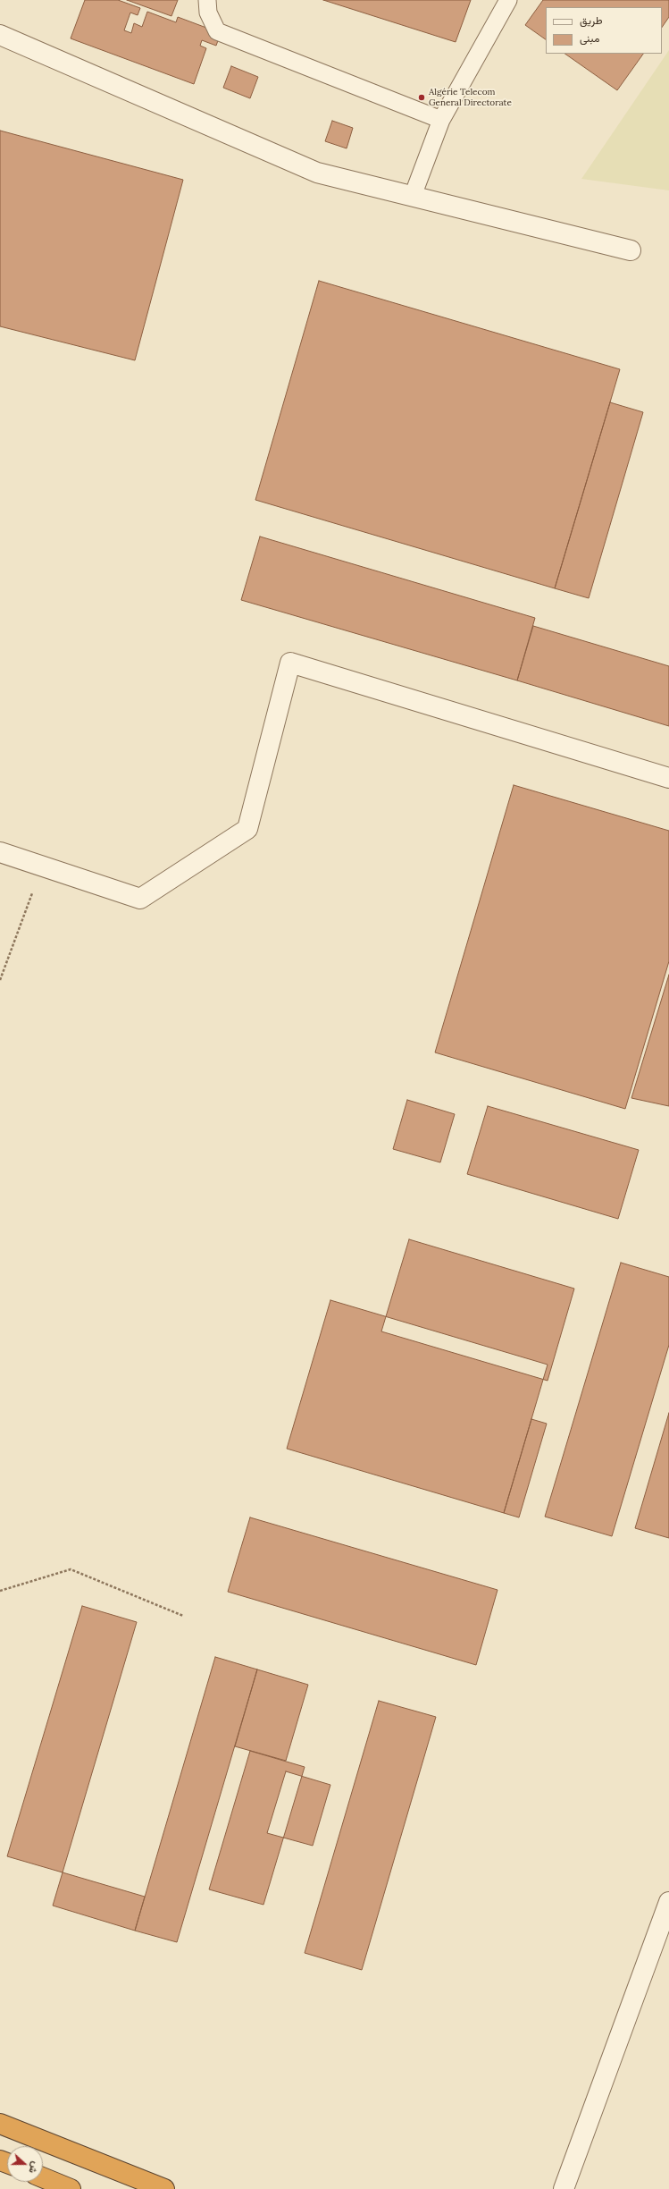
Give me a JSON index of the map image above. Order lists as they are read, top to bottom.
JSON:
{
  "places": ["Algérie Telecom General Directorate"],
  "legend": ["طريق", "مبنى"],
  "north": "right"
}
